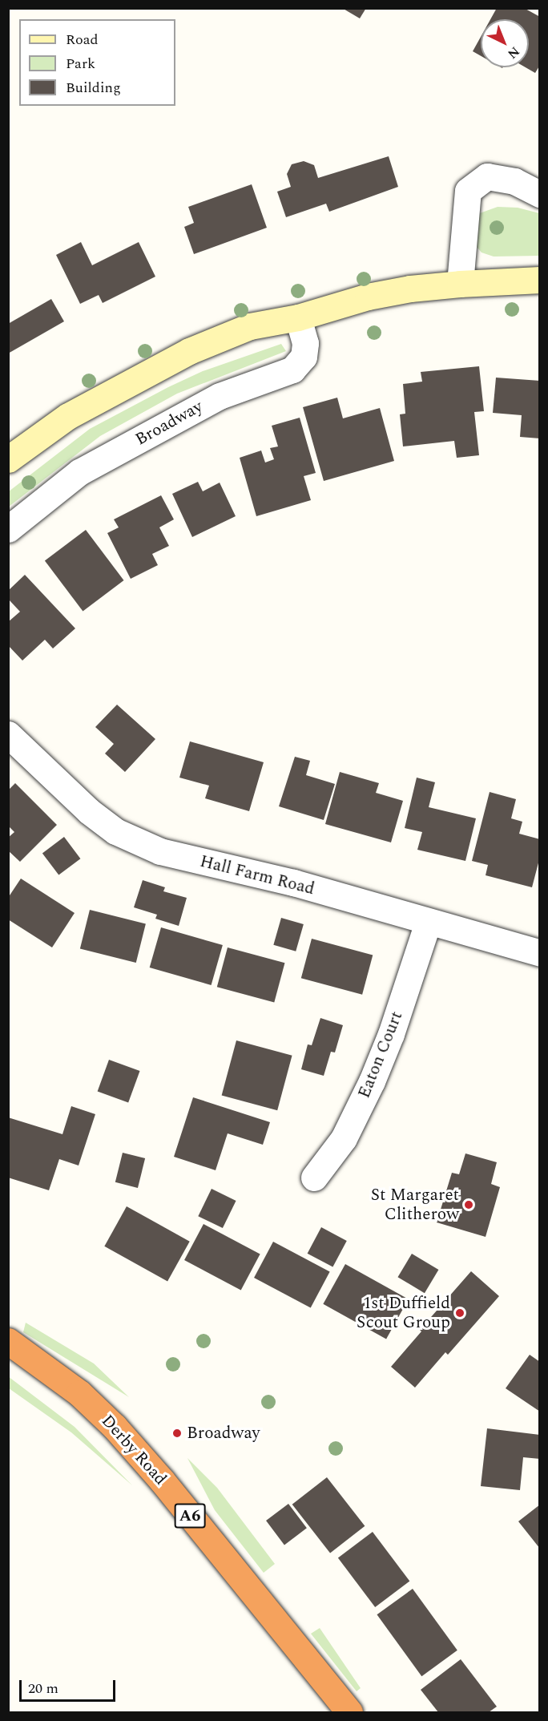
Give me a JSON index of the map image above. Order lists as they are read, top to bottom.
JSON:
{
  "streets": {
    "highway": ["Derby Road", "A6"],
    "street": ["Broadway", "Hall Farm Road", "Eaton Court"]
  },
  "crossings": [
    ["Hall Farm Road", "Eaton Court"]
  ],
  "places": ["St Margaret Clitherow", "1st Duffield Scout Group", "Broadway"],
  "legend": ["Road", "Park", "Building"],
  "scale_bar": "20 m",
  "north": "bottom right"
}
